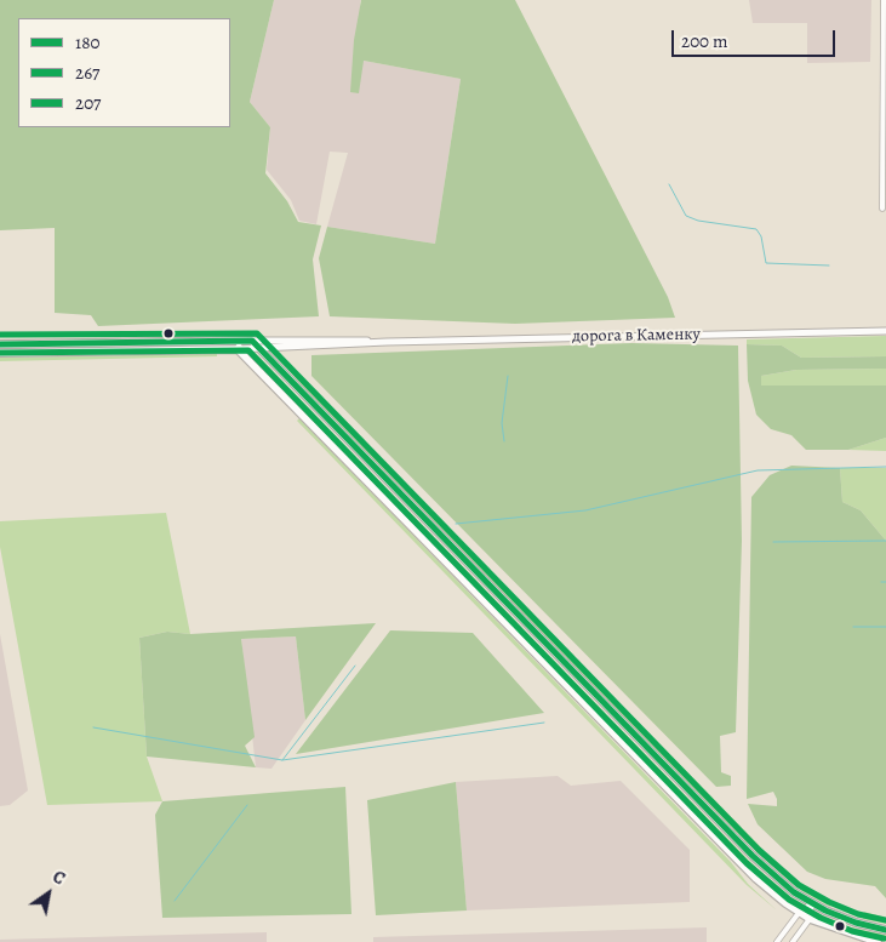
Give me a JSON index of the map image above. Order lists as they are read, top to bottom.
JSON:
{
  "streets": {
    "main road": ["дорога в Каменку"]
  },
  "lines": ["transit line 207", "transit line 180", "transit line 267"],
  "legend": ["180", "267", "207"],
  "scale_bar": "200 m",
  "north": "top right"
}
